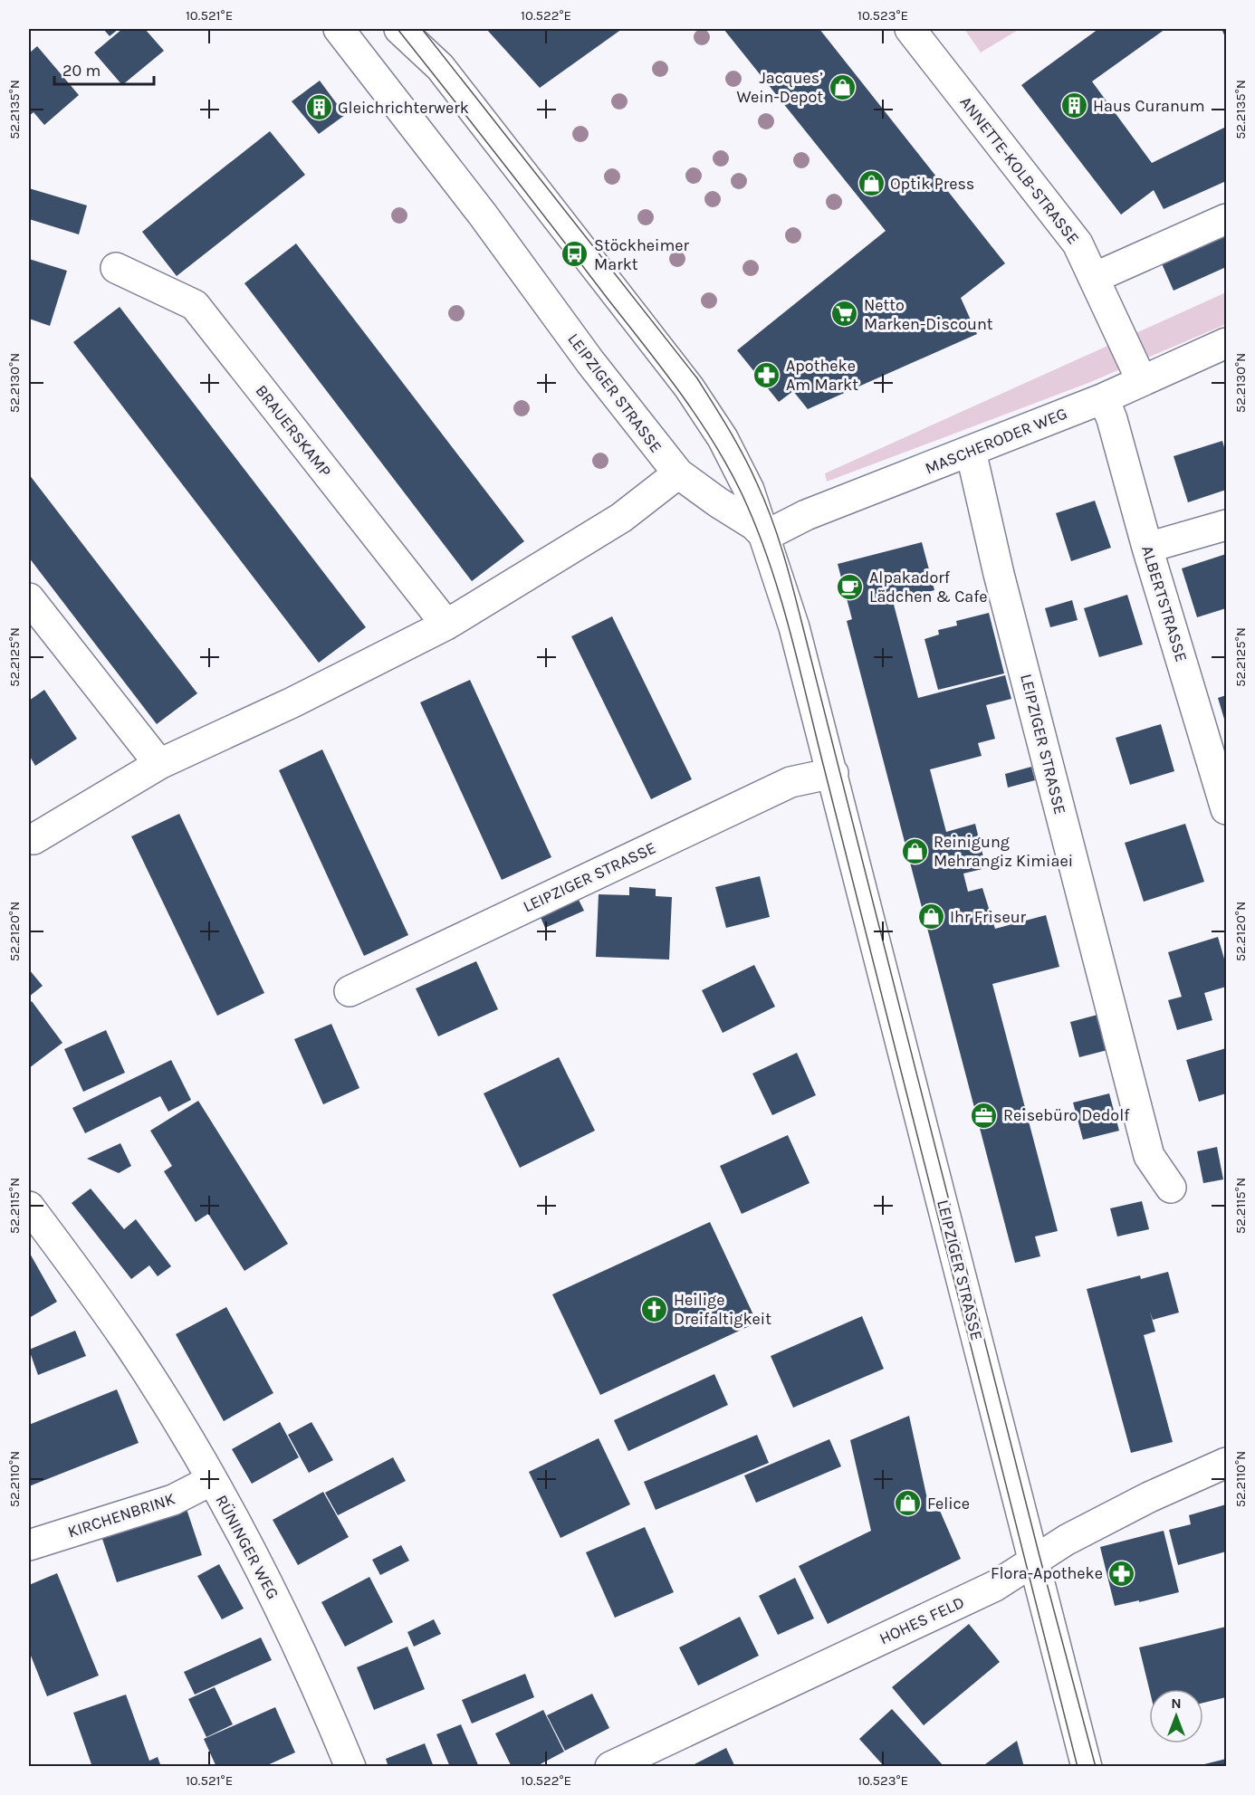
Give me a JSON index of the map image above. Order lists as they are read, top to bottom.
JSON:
{
  "streets": {
    "street": [
      "ANNETTE-KOLB-STRASSE",
      "LEIPZIGER STRASSE",
      "BRAUERSKAMP",
      "MASCHERODER WEG",
      "ALBERTSTRASSE",
      "KIRCHENBRINK",
      "RÜNINGER WEG",
      "HOHES FELD"
    ]
  },
  "crossings": [
    ["ANNETTE-KOLB-STRASSE", "MASCHERODER WEG"],
    ["LEIPZIGER STRASSE", "MASCHERODER WEG"],
    ["LEIPZIGER STRASSE", "HOHES FELD"],
    ["MASCHERODER WEG", "ALBERTSTRASSE"],
    ["KIRCHENBRINK", "RÜNINGER WEG"]
  ],
  "places": {
    "shop": [
      "Jacques’ Wein-Depot",
      "Optik Press",
      "Reinigung Mehrangiz Kimiaei",
      "Ihr Friseur",
      "Felice"
    ],
    "building": ["Haus Curanum", "Gleichrichterwerk"],
    "bus stop": ["Stöckheimer Markt"],
    "supermarket": ["Netto Marken-Discount"],
    "pharmacy": ["Apotheke Am Markt", "Flora-Apotheke"],
    "cafe": ["Alpakadorf Lädchen & Cafe"],
    "office": ["Reisebüro Dedolf"],
    "church": ["Heilige Dreifaltigkeit"]
  },
  "scale_bar": "20 m",
  "north": "top",
  "coordinates": [
    "10.521°E",
    "10.522°E",
    "10.523°E",
    "52.2135°N",
    "52.2130°N",
    "52.2125°N",
    "52.2120°N",
    "52.2115°N",
    "52.2110°N"
  ]
}
